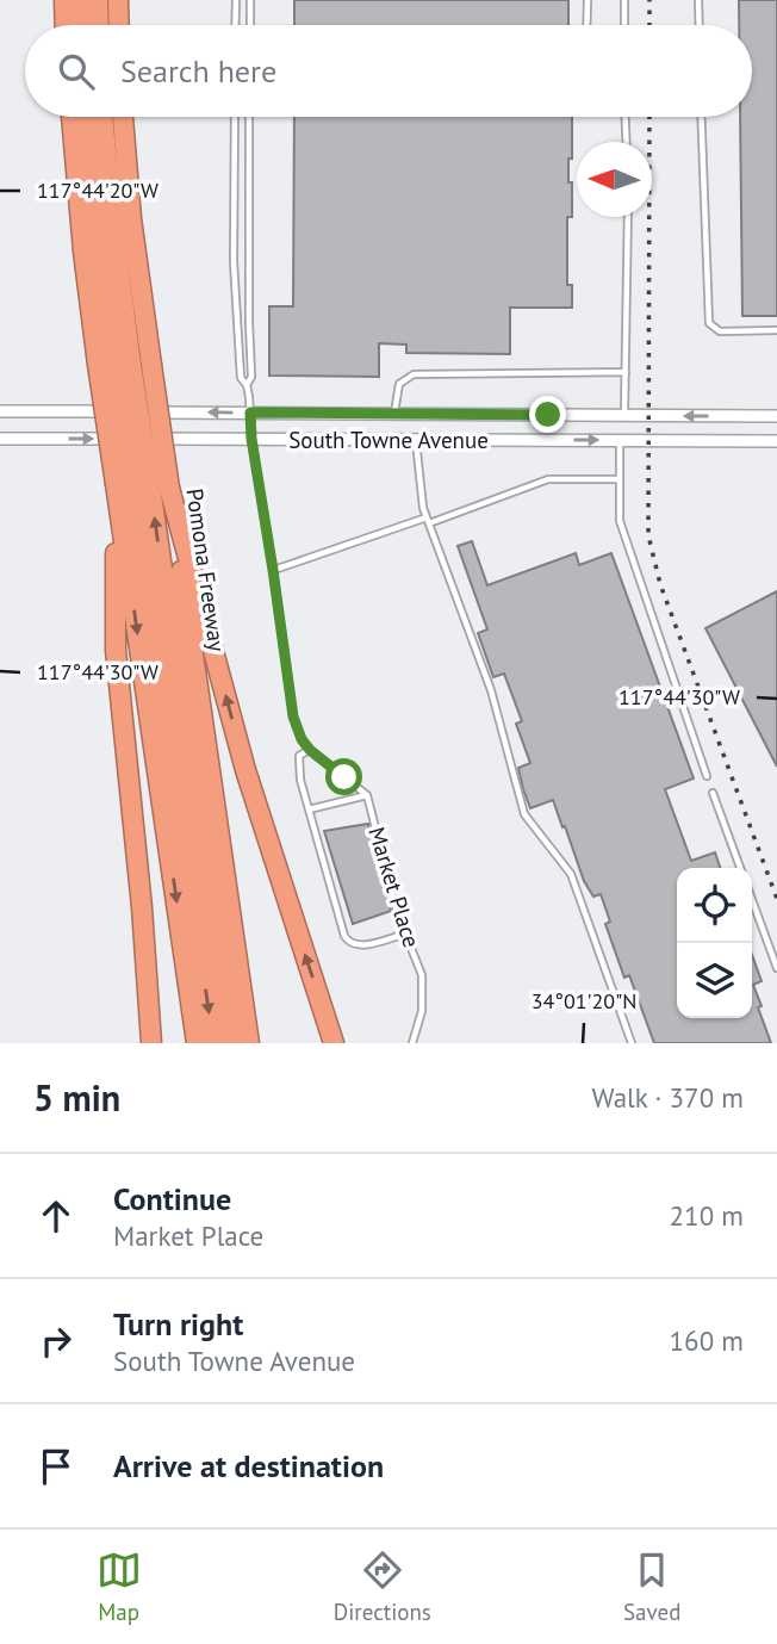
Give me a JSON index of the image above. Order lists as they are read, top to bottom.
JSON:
{
  "streets": {
    "highway": ["Pomona Freeway"],
    "street": ["South Towne Avenue"],
    "lane": ["Market Place"]
  },
  "crossings": [
    ["South Towne Avenue", "Market Place"]
  ],
  "north": "left",
  "page": {
    "search": "Search here",
    "heading": ["5 min", "Walk · 370 m"],
    "list": [
      ["Continue", "Market Place", "210 m"],
      ["Turn right", "South Towne Avenue", "160 m"],
      "Arrive at destination"
    ],
    "nav": ["Map", "Directions", "Saved"]
  },
  "coordinates": ["117°44'20\"W", "117°44'30\"W", "34°01'20\"N"]
}
